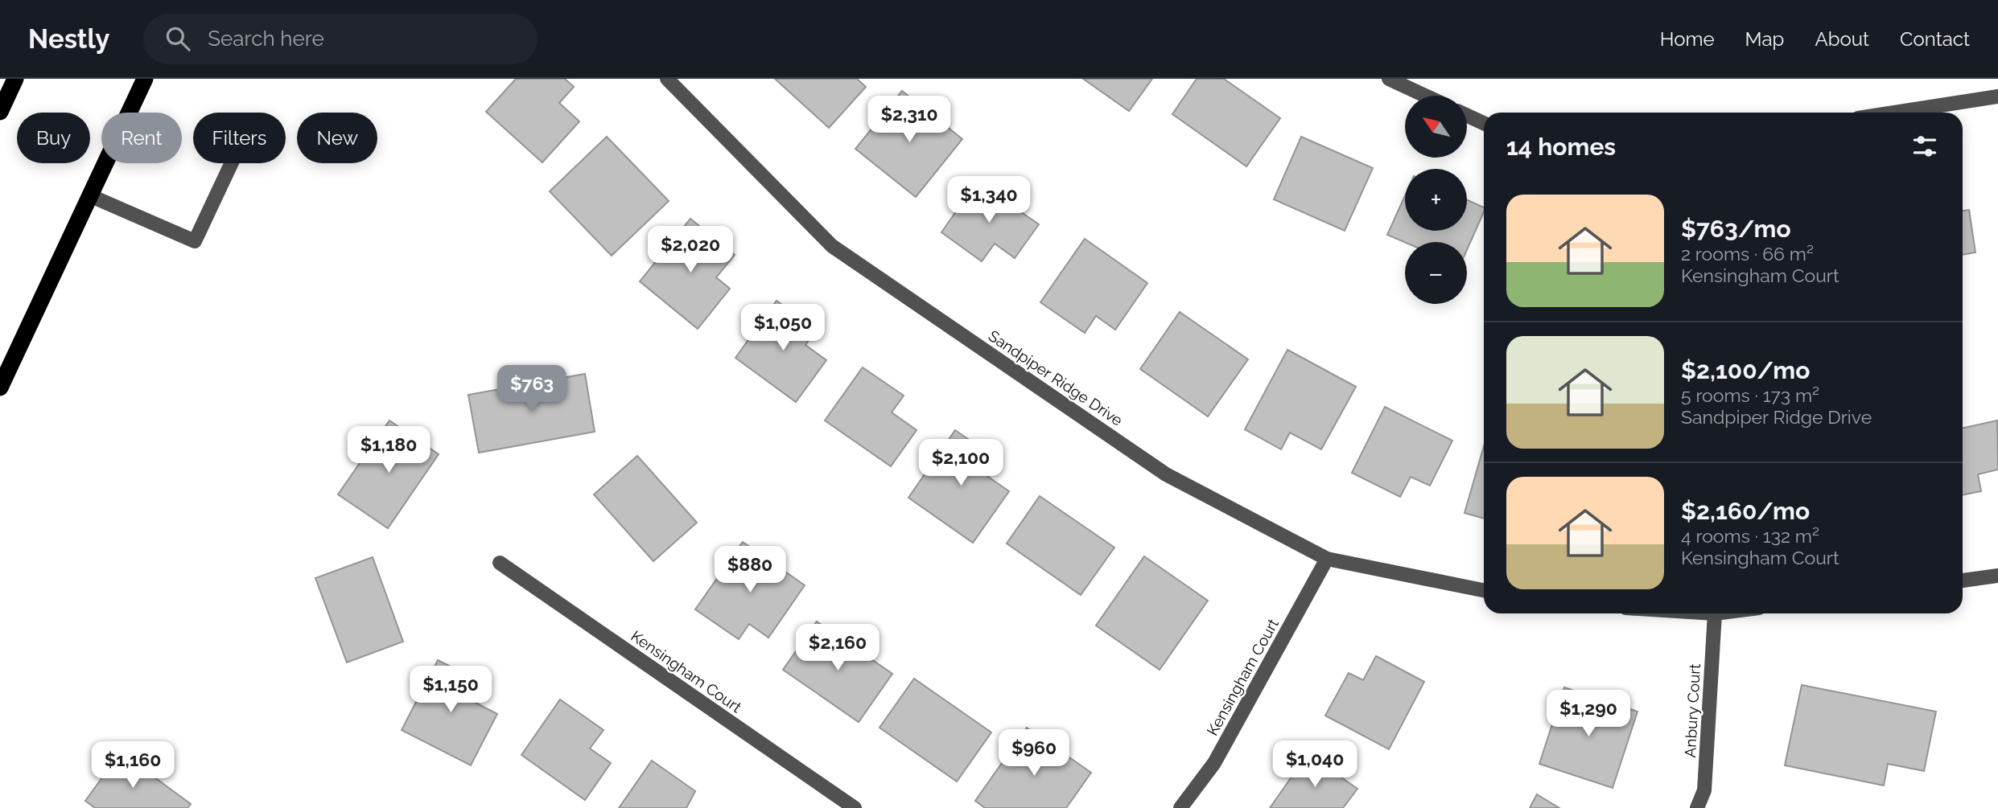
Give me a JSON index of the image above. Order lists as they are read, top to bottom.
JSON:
{
  "streets": {
    "street": ["Sandpiper Ridge Drive", "Kensingham Court", "Anbury Court"]
  },
  "crossings": [
    ["Sandpiper Ridge Drive", "Kensingham Court"]
  ],
  "north": "top left",
  "page": {
    "header": "Nestly",
    "search": "Search here",
    "nav": [
      "Home",
      "Map",
      "About",
      "Contact"
    ],
    "map_buttons": ["+", "−"],
    "price": [
      "$2,310",
      "$1,340",
      "$2,020",
      "$1,050",
      "$763",
      "$1,180",
      "$2,100",
      "$880",
      "$2,160",
      "$1,150",
      "$1,290",
      "$960",
      "$1,040",
      "$1,160"
    ],
    "chip": [
      "Buy",
      "Rent",
      "Filters",
      "New"
    ],
    "heading": "14 homes",
    "list": [
      {
        "name": "$763/mo",
        "note": "2 rooms · 66 m² · Kensingham Court"
      },
      {
        "name": "$2,100/mo",
        "note": "5 rooms · 173 m² · Sandpiper Ridge Drive"
      },
      {
        "name": "$2,160/mo",
        "note": "4 rooms · 132 m² · Kensingham Court"
      }
    ]
  }
}
